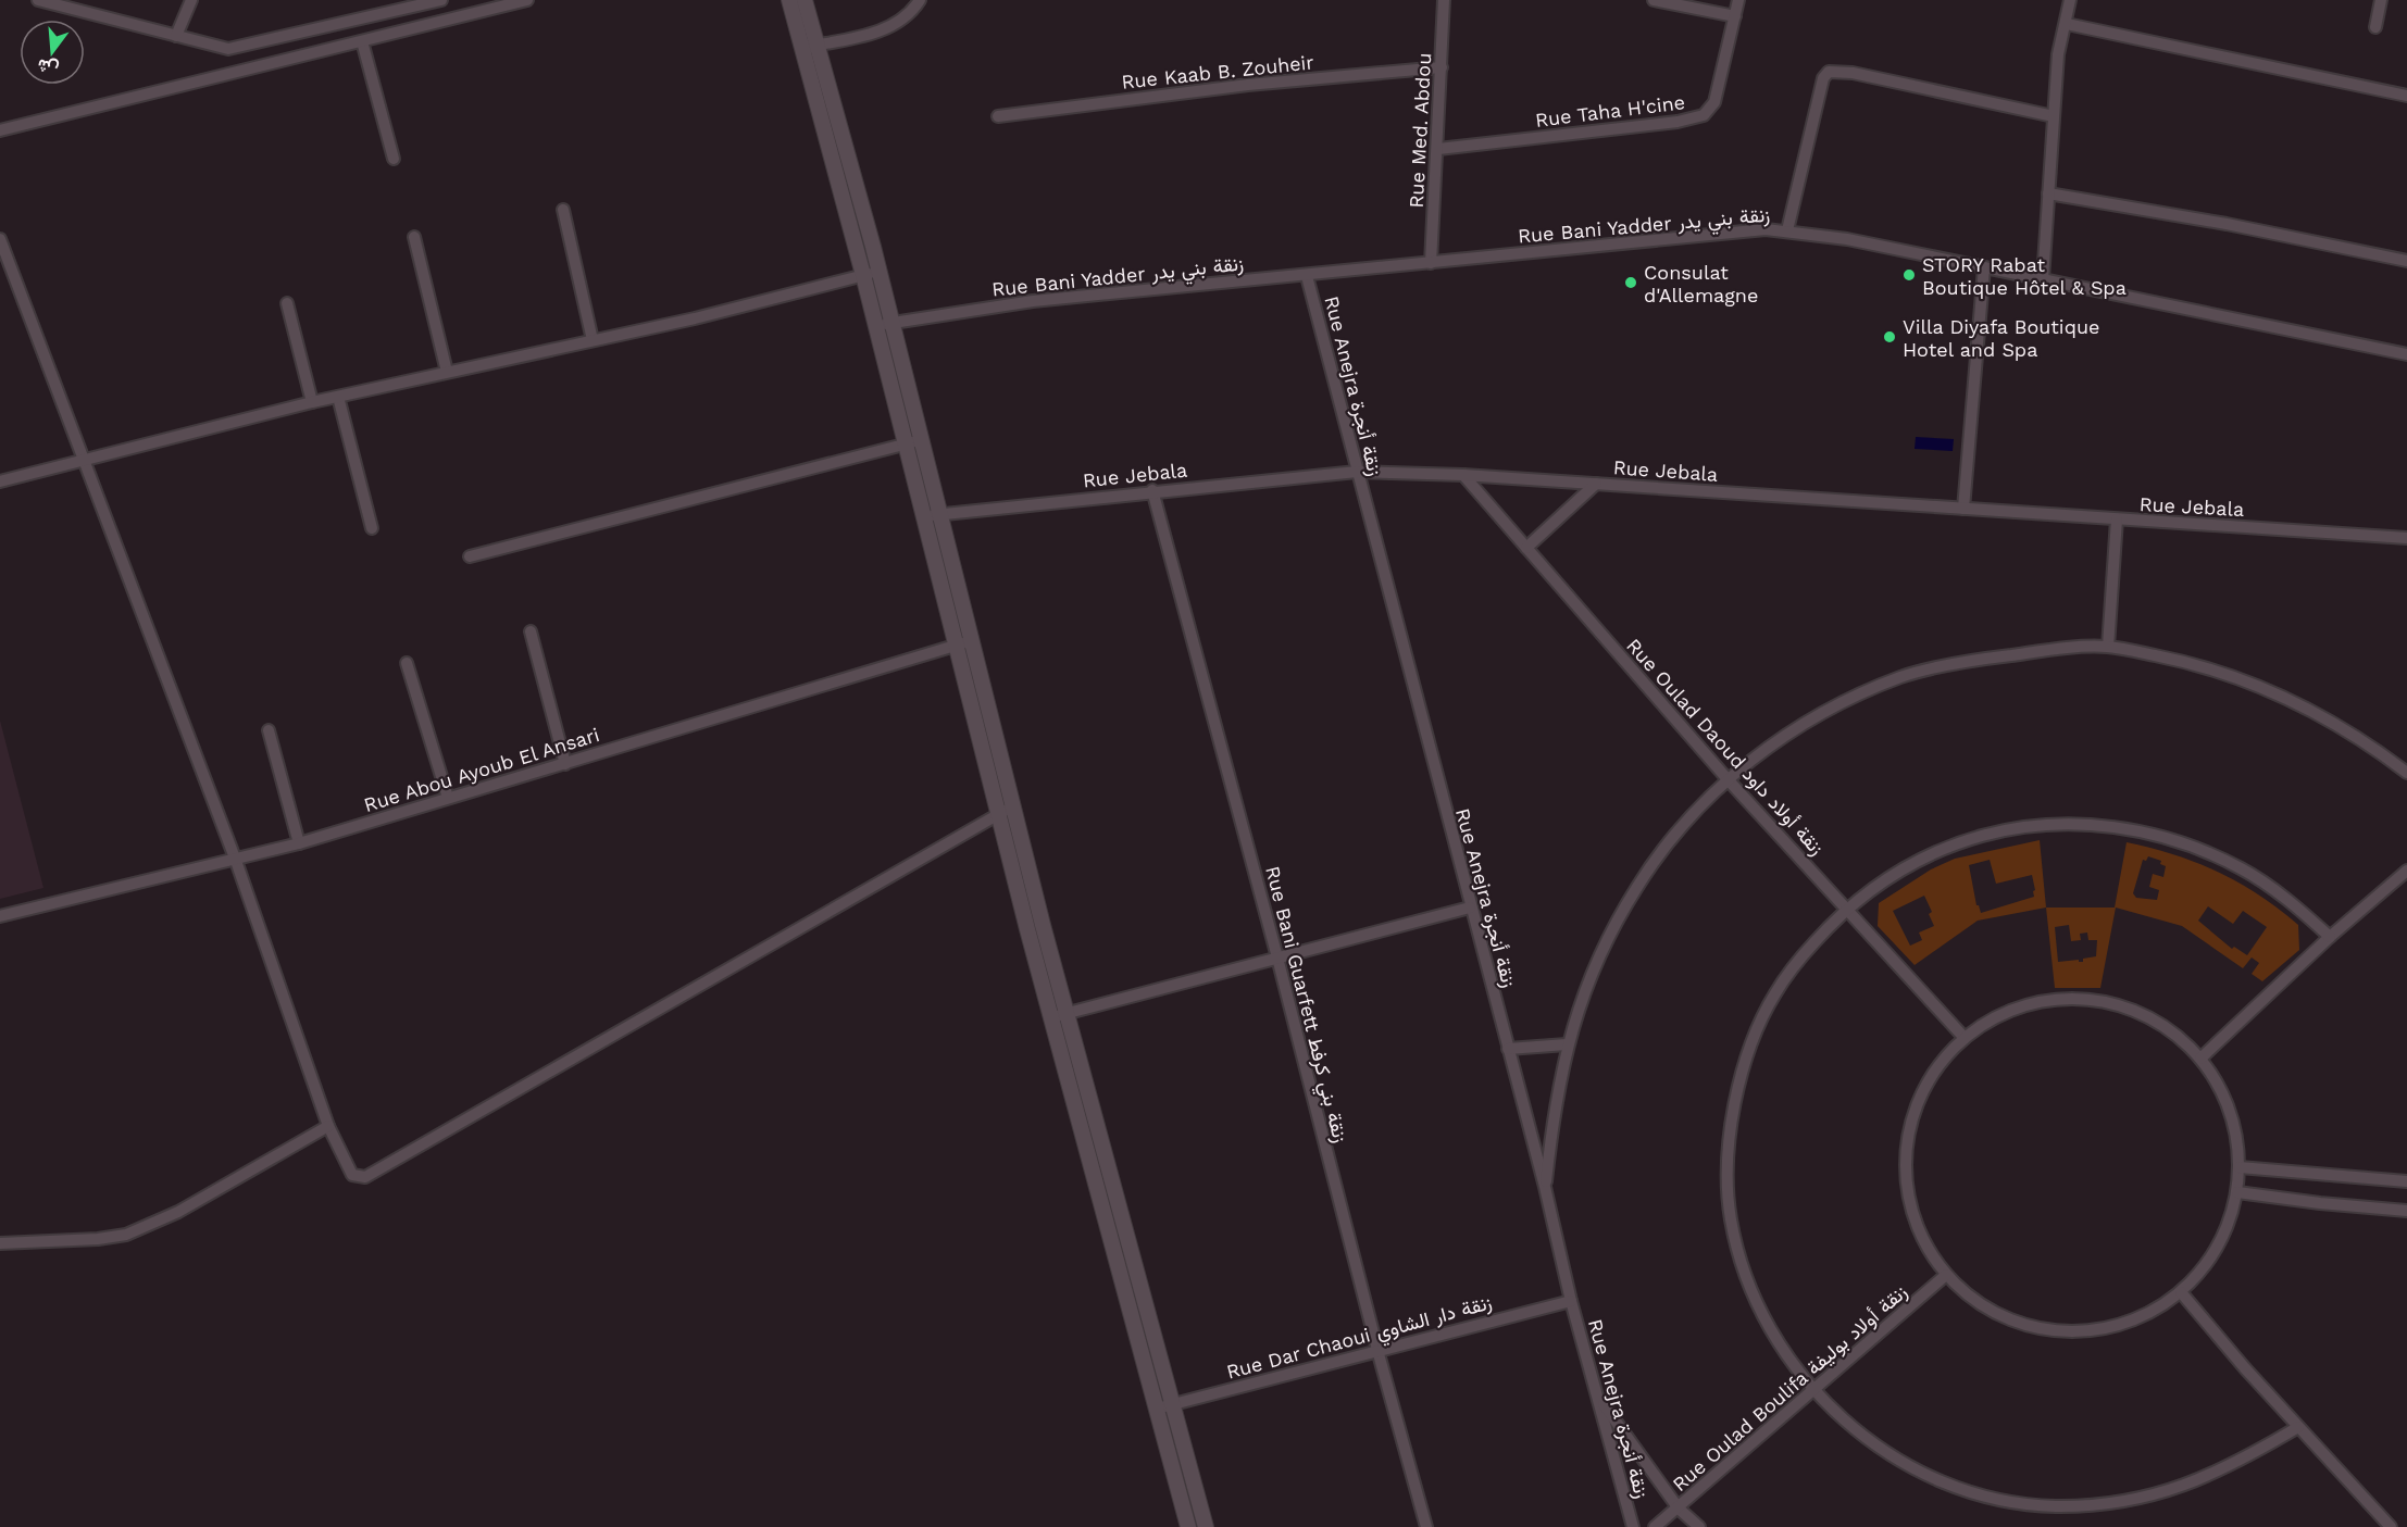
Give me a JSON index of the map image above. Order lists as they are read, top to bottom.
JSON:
{
  "streets": {
    "street": [
      "Rue Kaab B. Zouheir",
      "Rue Taha H'cine",
      "Rue Med. Abdou",
      "Rue Bani Yadder زنقة بني يدر",
      "Rue Anejra زنقة أنجرة",
      "Rue Jebala",
      "Rue Oulad Daoud زنقة أولاد داود",
      "Rue Abou Ayoub El Ansari",
      "Rue Bani Guarfett زنقة بني كرفط",
      "Rue Dar Chaoui زنقة دار الشاوي",
      "Rue Oulad Boulifa زنقة أولاد بوليفة"
    ]
  },
  "crossings": [
    ["Rue Kaab B. Zouheir", "Rue Med. Abdou"],
    ["Rue Taha H'cine", "Rue Med. Abdou"],
    ["Rue Med. Abdou", "Rue Bani Yadder زنقة بني يدر"],
    ["Rue Bani Yadder زنقة بني يدر", "Rue Anejra زنقة أنجرة"],
    ["Rue Anejra زنقة أنجرة", "Rue Jebala"],
    ["Rue Anejra زنقة أنجرة", "Rue Dar Chaoui زنقة دار الشاوي"],
    ["Rue Jebala", "Rue Oulad Daoud زنقة أولاد داود"],
    ["Rue Jebala", "Rue Bani Guarfett زنقة بني كرفط"],
    ["Rue Bani Guarfett زنقة بني كرفط", "Rue Dar Chaoui زنقة دار الشاوي"]
  ],
  "places": ["STORY Rabat Boutique Hôtel & Spa", "Consulat d'Allemagne", "Villa Diyafa Boutique Hotel and Spa"],
  "north": "bottom"
}
